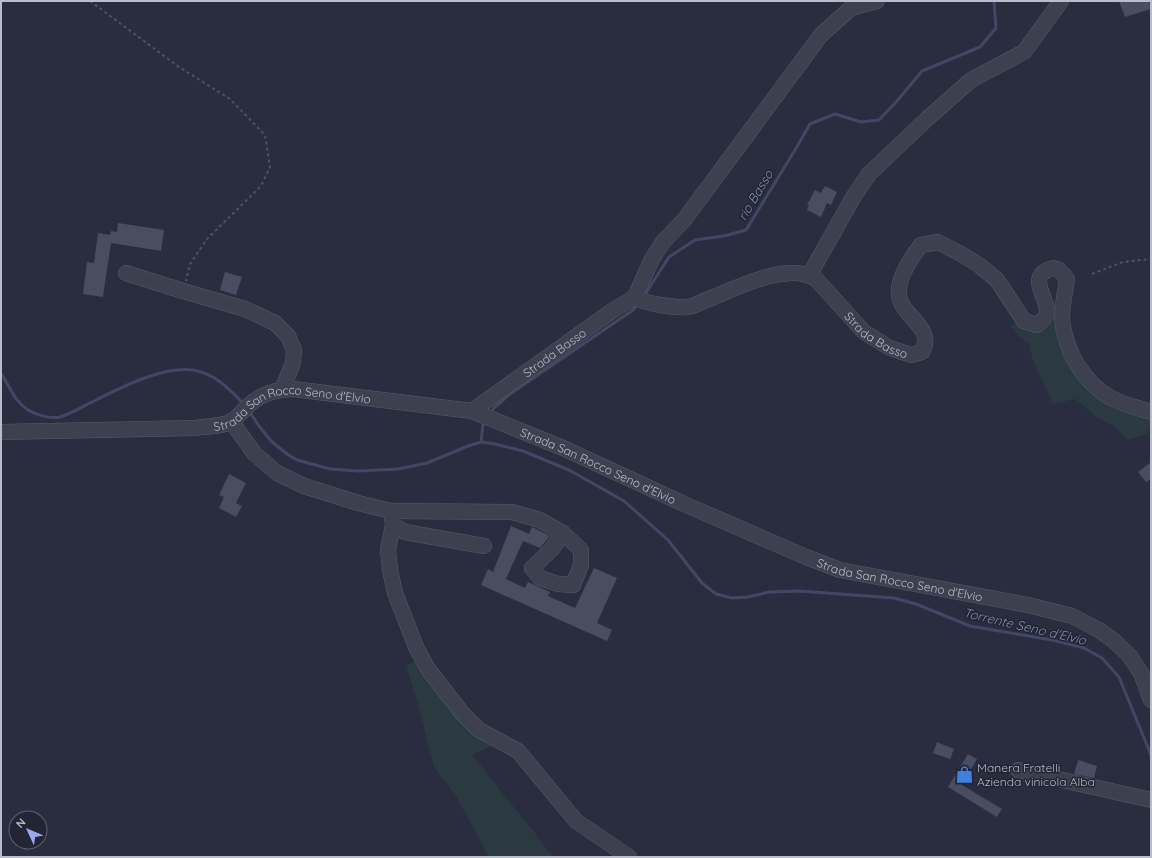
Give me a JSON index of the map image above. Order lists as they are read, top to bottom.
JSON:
{
  "streets": {
    "street": ["Strada Basso", "Strada San Rocco Seno d'Elvio"]
  },
  "crossings": [
    ["Strada Basso", "Strada San Rocco Seno d'Elvio"]
  ],
  "water": ["rio Basso", "Torrente Seno d'Elvio"],
  "places": {
    "shop": ["Manera Fratelli Azienda vinicola Alba"]
  },
  "north": "top left"
}
